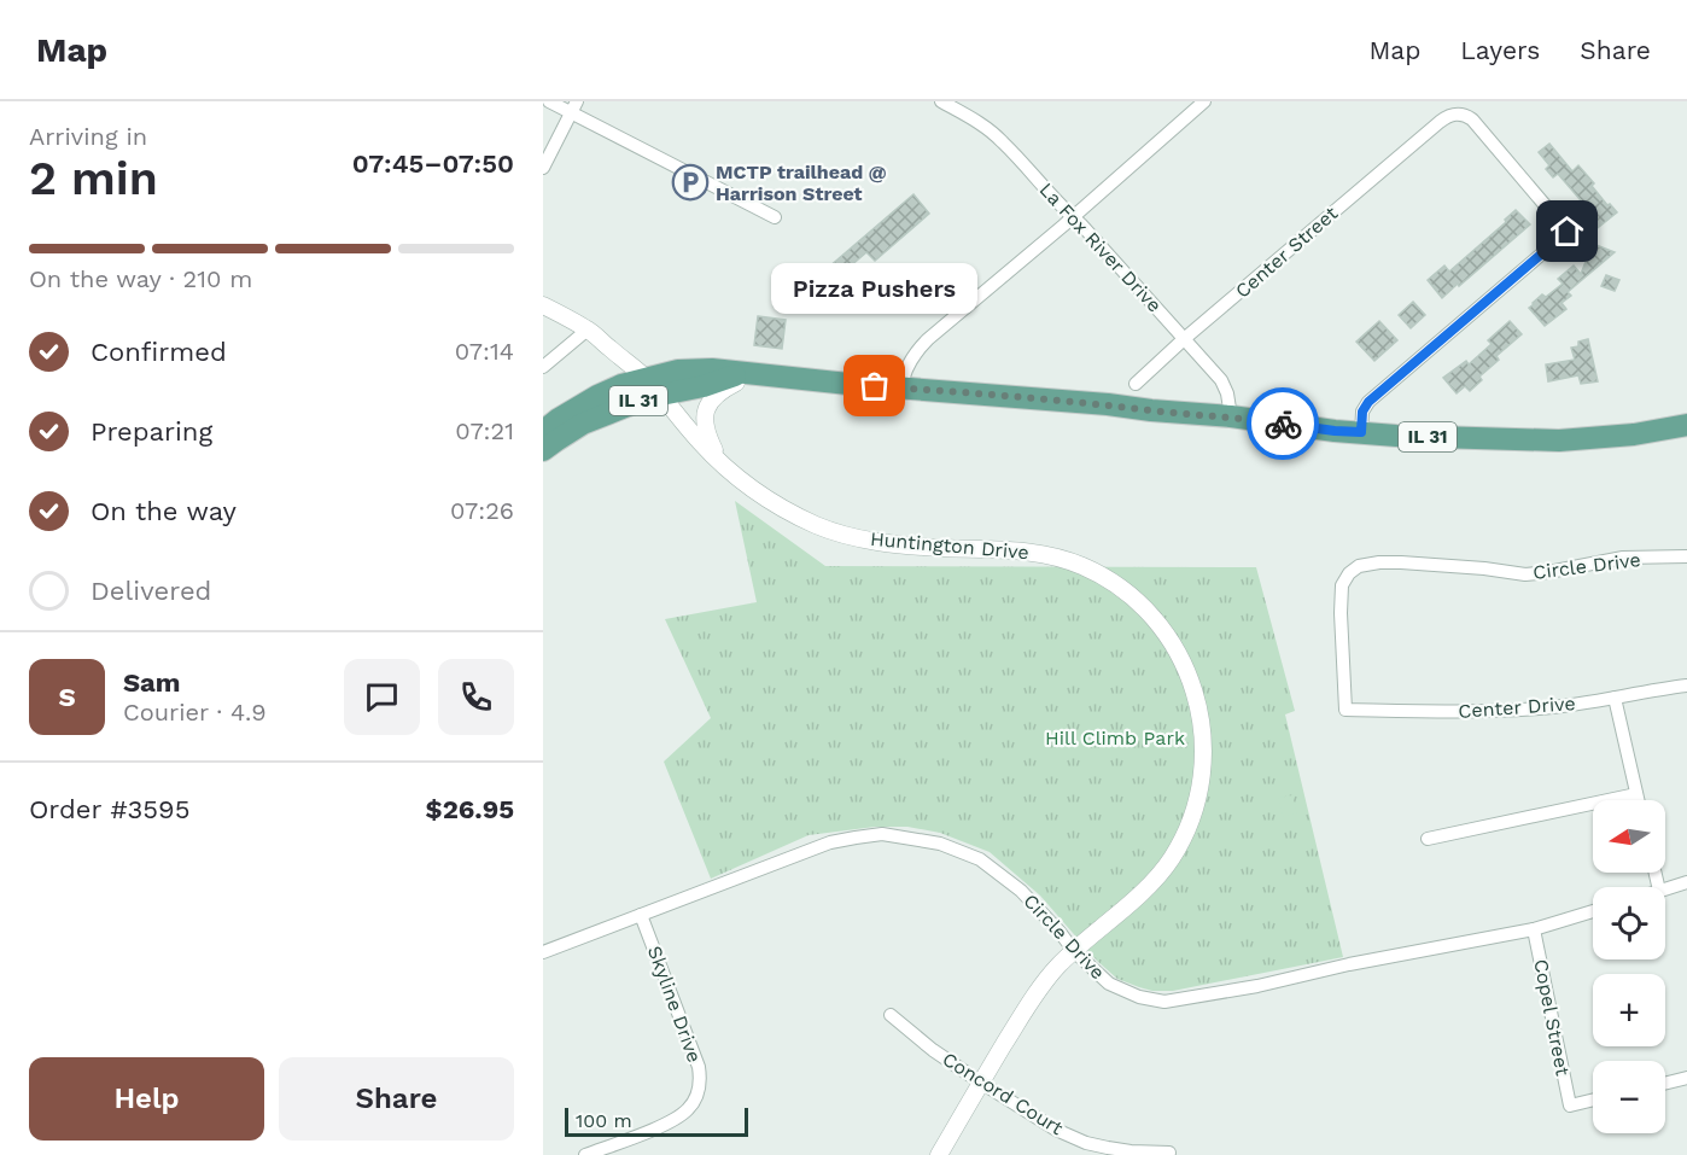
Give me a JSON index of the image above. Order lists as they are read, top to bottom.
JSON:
{
  "streets": {
    "main road": ["IL 31"],
    "street": [
      "La Fox River Drive",
      "Center Street",
      "Huntington Drive",
      "Circle Drive",
      "Center Drive",
      "Skyline Drive",
      "Copel Street",
      "Concord Court"
    ]
  },
  "crossings": [
    ["La Fox River Drive", "Center Street"],
    ["La Fox River Drive", "IL 31"],
    ["Center Street", "IL 31"],
    ["IL 31", "Huntington Drive"],
    ["Huntington Drive", "Circle Drive"],
    ["Huntington Drive", "Concord Court"],
    ["Circle Drive", "Center Drive"],
    ["Circle Drive", "Skyline Drive"],
    ["Circle Drive", "Copel Street"]
  ],
  "parks": ["Hill Climb Park"],
  "places": {
    "parking": ["MCTP trailhead @ Harrison Street"],
    "other": ["Pizza Pushers"]
  },
  "scale_bar": "100 m",
  "north": "left",
  "page": {
    "header": "Map",
    "nav": ["Map", "Layers", "Share"],
    "heading": ["2 min", "Arriving in", "07:45–07:50"],
    "panel": [
      "Sam",
      "Courier · 4.9",
      "Order #3595",
      "$26.95"
    ],
    "bar": "On the way · 210 m",
    "bubble": "Pizza Pushers",
    "list": [
      ["Confirmed", "07:14"],
      ["Preparing", "07:21"],
      ["On the way", "07:26"],
      "Delivered"
    ],
    "round": "S",
    "map_buttons": ["+", "−"],
    "buttons": ["Help", "Share"],
    "scale": "100 m"
  }
}
